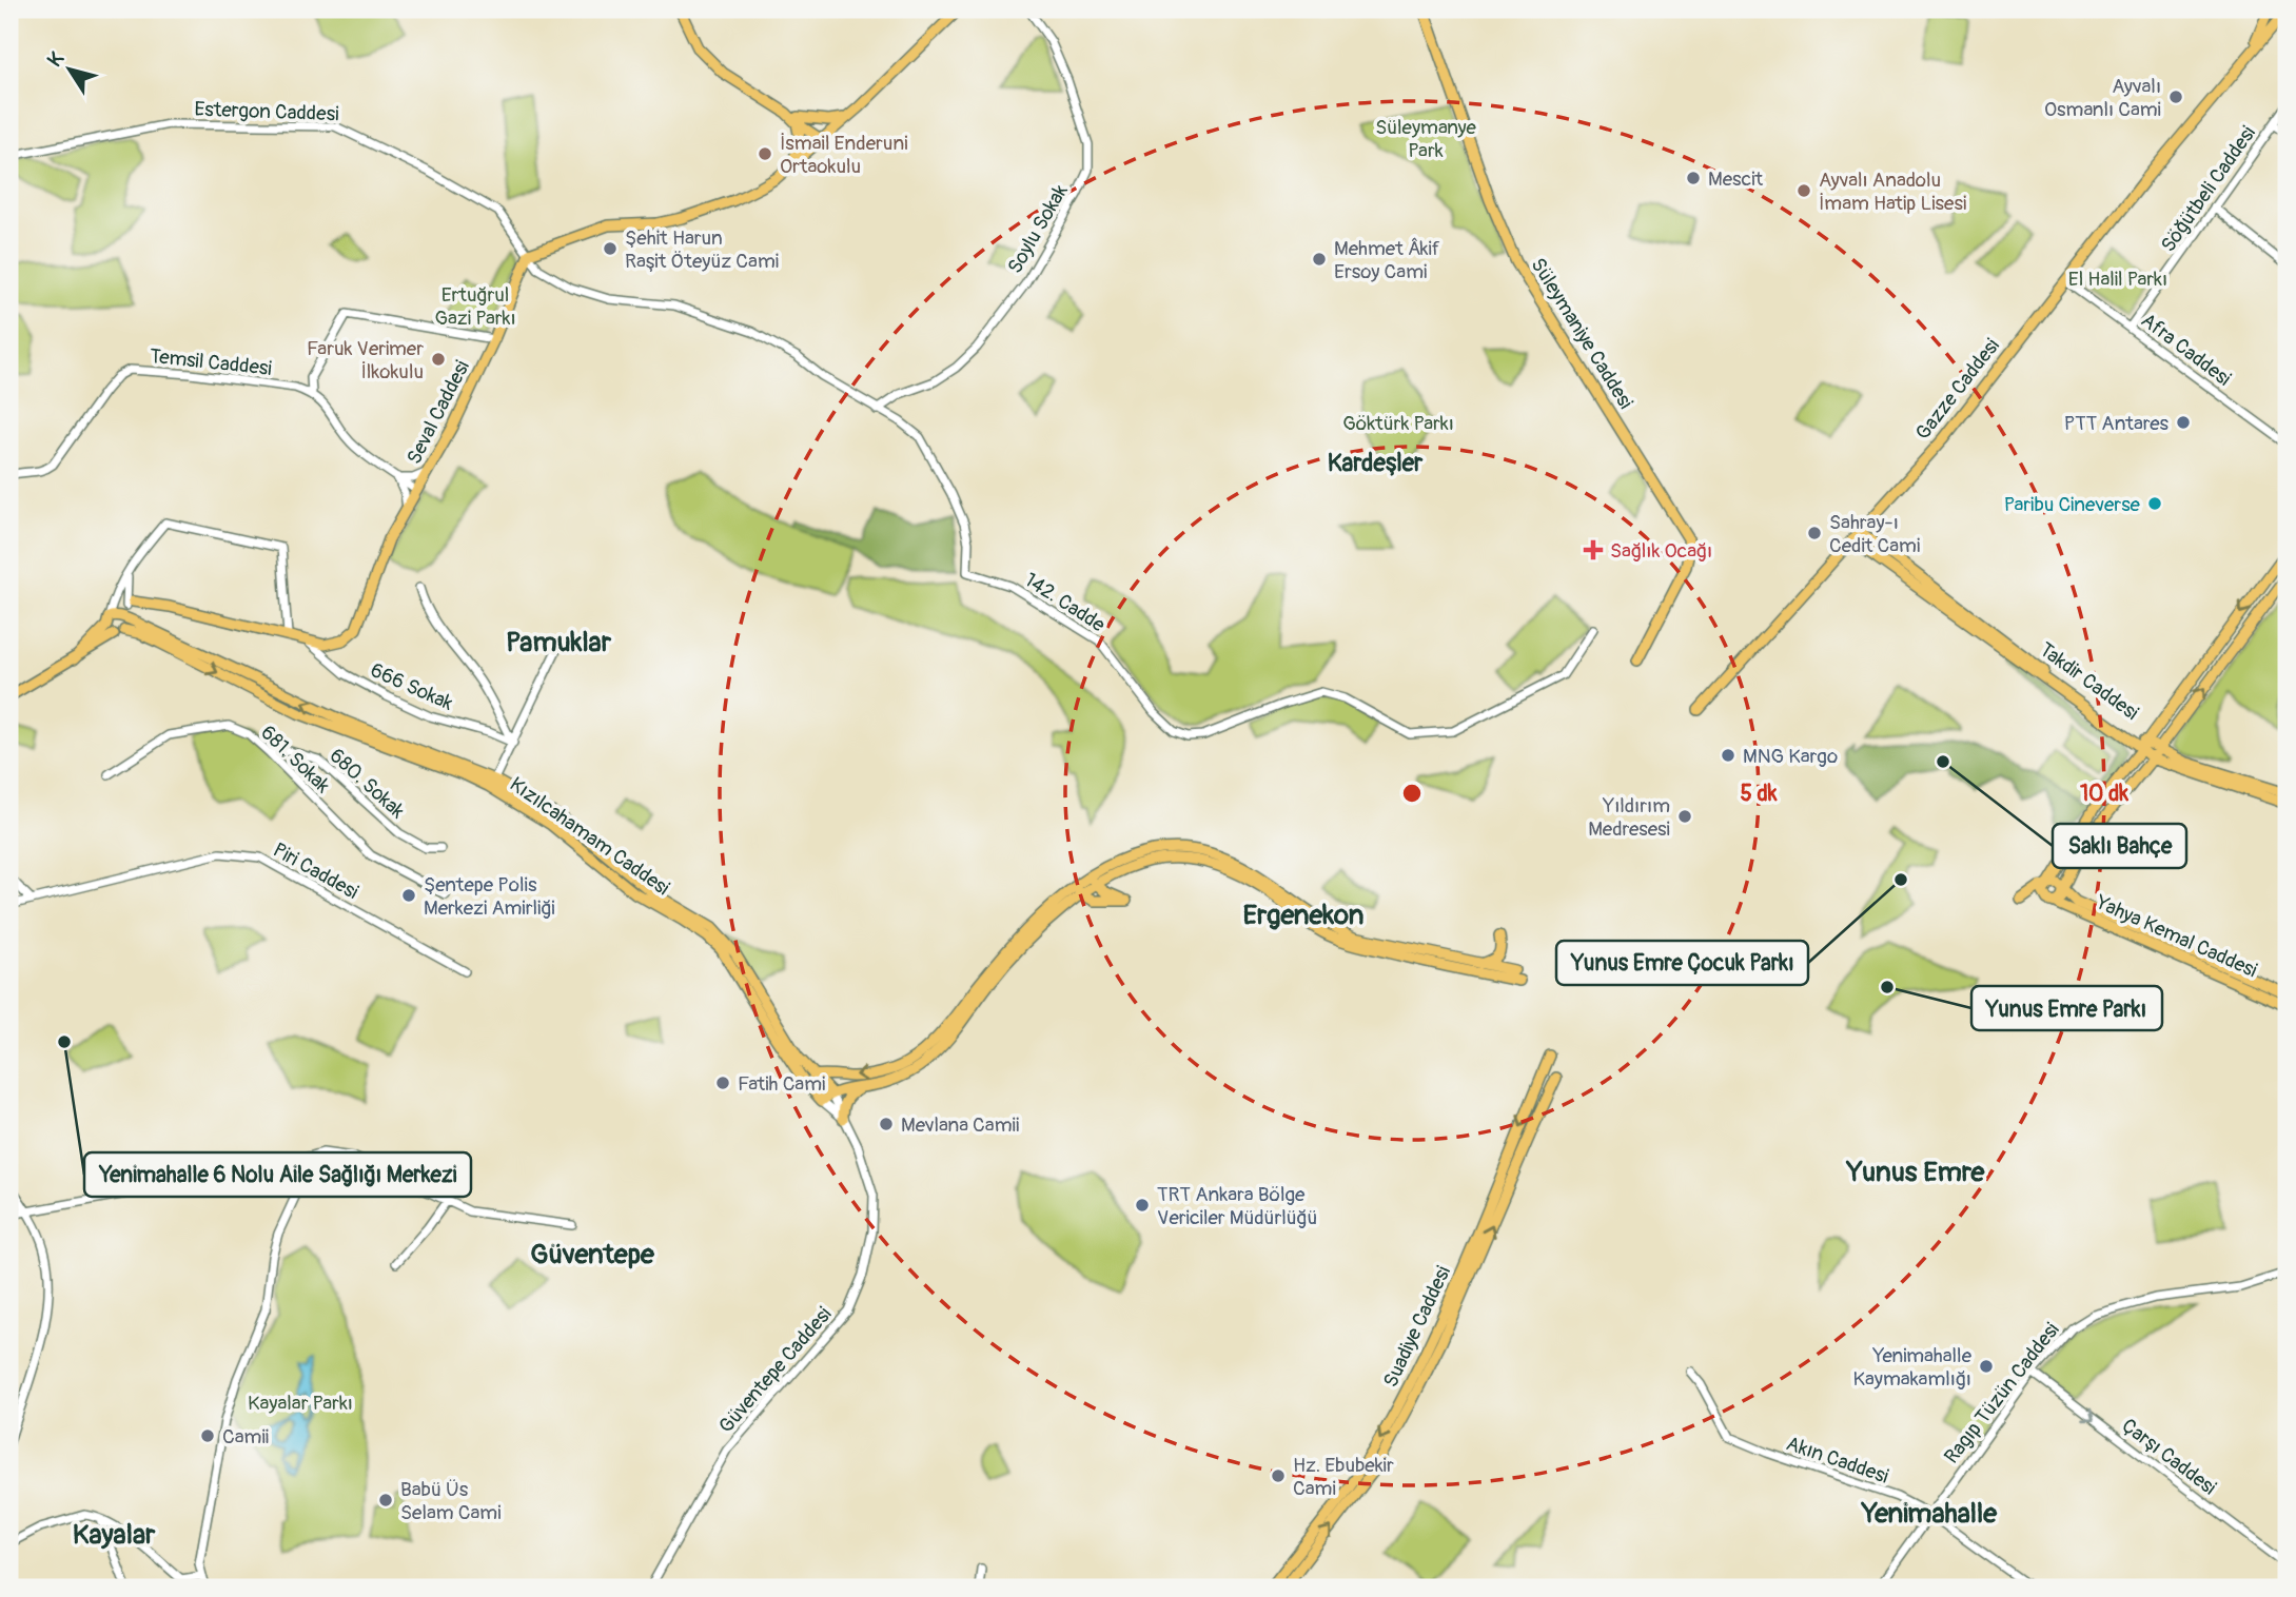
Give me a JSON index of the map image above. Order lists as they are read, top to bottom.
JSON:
{
  "streets": {
    "main road": [
      "Süleymaniye Caddesi",
      "Gazze Caddesi",
      "Seval Caddesi",
      "Takdir Caddesi",
      "Kızılcahamam Caddesi",
      "Yahya Kemal Caddesi",
      "Suadiye Caddesi"
    ],
    "street": [
      "Estergon Caddesi",
      "Söğütbeli Caddesi",
      "Soylu Sokak",
      "Afra Caddesi",
      "Temsil Caddesi",
      "142. Cadde",
      "666 Sokak",
      "681. Sokak",
      "680. Sokak",
      "Piri Caddesi",
      "Güventepe Caddesi",
      "Ragıp Tüzün Caddesi",
      "Çarşı Caddesi",
      "Akın Caddesi"
    ]
  },
  "crossings": [
    ["Estergon Caddesi", "Seval Caddesi"],
    ["Estergon Caddesi", "142. Cadde"],
    ["Söğütbeli Caddesi", "Afra Caddesi"],
    ["Soylu Sokak", "142. Cadde"],
    ["Afra Caddesi", "Gazze Caddesi"],
    ["Gazze Caddesi", "Takdir Caddesi"],
    ["Seval Caddesi", "142. Cadde"],
    ["Seval Caddesi", "666 Sokak"],
    ["681. Sokak", "680. Sokak"],
    ["Kızılcahamam Caddesi", "Güventepe Caddesi"],
    ["Ragıp Tüzün Caddesi", "Çarşı Caddesi"],
    ["Ragıp Tüzün Caddesi", "Akın Caddesi"]
  ],
  "one_way": ["Çarşı Caddesi"],
  "districts": [
    "Kardeşler",
    "Pamuklar",
    "Ergenekon",
    "Yunus Emre",
    "Güventepe",
    "Yenimahalle",
    "Kayalar"
  ],
  "parks": [
    "Süleymanye Park",
    "El Halil Parkı",
    "Ertuğrul Gazi Parkı",
    "Göktürk Parkı",
    "Kayalar Parkı"
  ],
  "places": {
    "other": [
      "Ayvalı Osmanlı Cami",
      "İsmail Enderuni Ortaokulu",
      "Mescit",
      "Ayvalı Anadolu İmam Hatip Lisesi",
      "Şehit Harun Raşit Öteyüz Cami",
      "Mehmet Âkif Ersoy Cami",
      "Faruk Verimer İlkokulu",
      "PTT Antares",
      "Paribu Cineverse",
      "Sahray-ı Cedit Cami",
      "MNG Kargo",
      "Saklı Bahçe",
      "Yıldırım Medresesi",
      "Yunus Emre Çocuk Parkı",
      "Şentepe Polis Merkezi Amirliği",
      "Yunus Emre Parkı",
      "Yenimahalle 6 Nolu Aile Sağlığı Merkezi",
      "Fatih Cami",
      "Mevlana Camii",
      "TRT Ankara Bölge Vericiler Müdürlüğü",
      "Yenimahalle Kaymakamlığı",
      "Camii",
      "Hz. Ebubekir Cami",
      "Babü Üs Selam Cami"
    ],
    "health": ["Sağlık Ocağı"]
  },
  "north": "top left",
  "rings": ["5 dk", "10 dk"]
}
